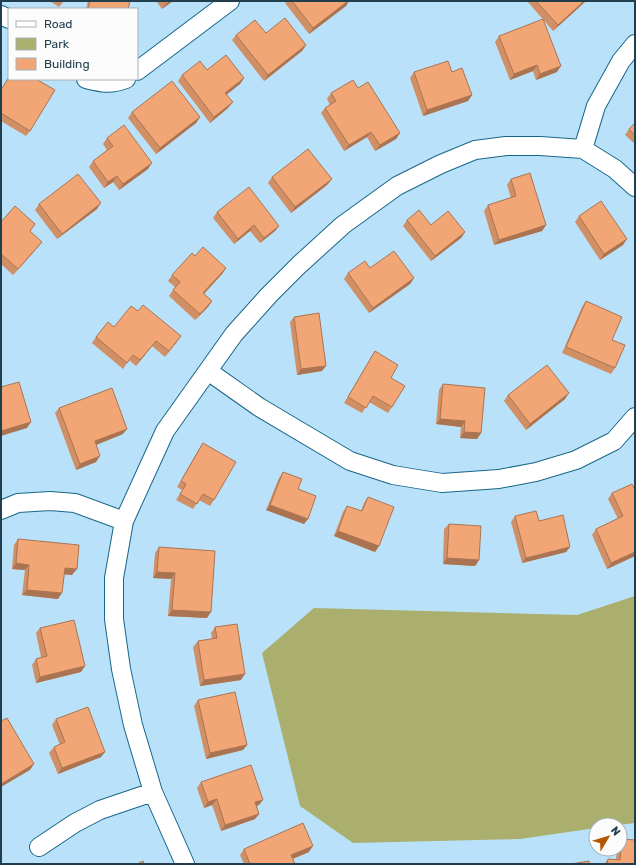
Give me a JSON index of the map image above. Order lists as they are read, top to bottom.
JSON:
{
  "legend": ["Road", "Park", "Building"],
  "north": "top right"
}
